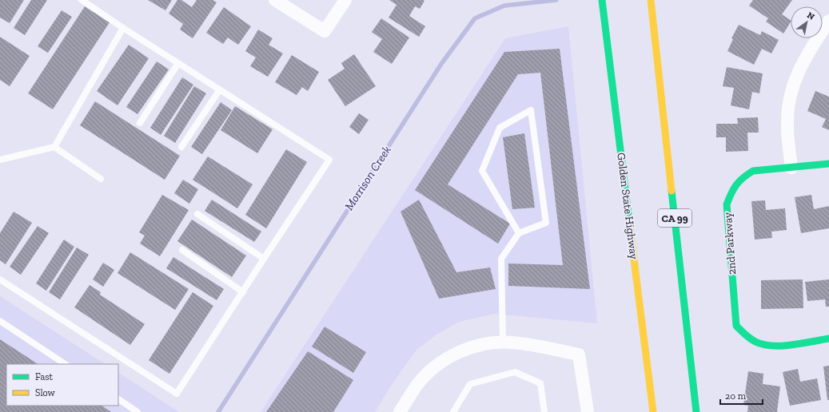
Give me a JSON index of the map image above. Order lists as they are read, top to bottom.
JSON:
{
  "streets": {
    "main road": ["Golden State Highway", "CA 99", "2nd Parkway"]
  },
  "water": ["Morrison Creek"],
  "legend": ["Fast", "Slow"],
  "scale_bar": "20 m",
  "north": "top right"
}
